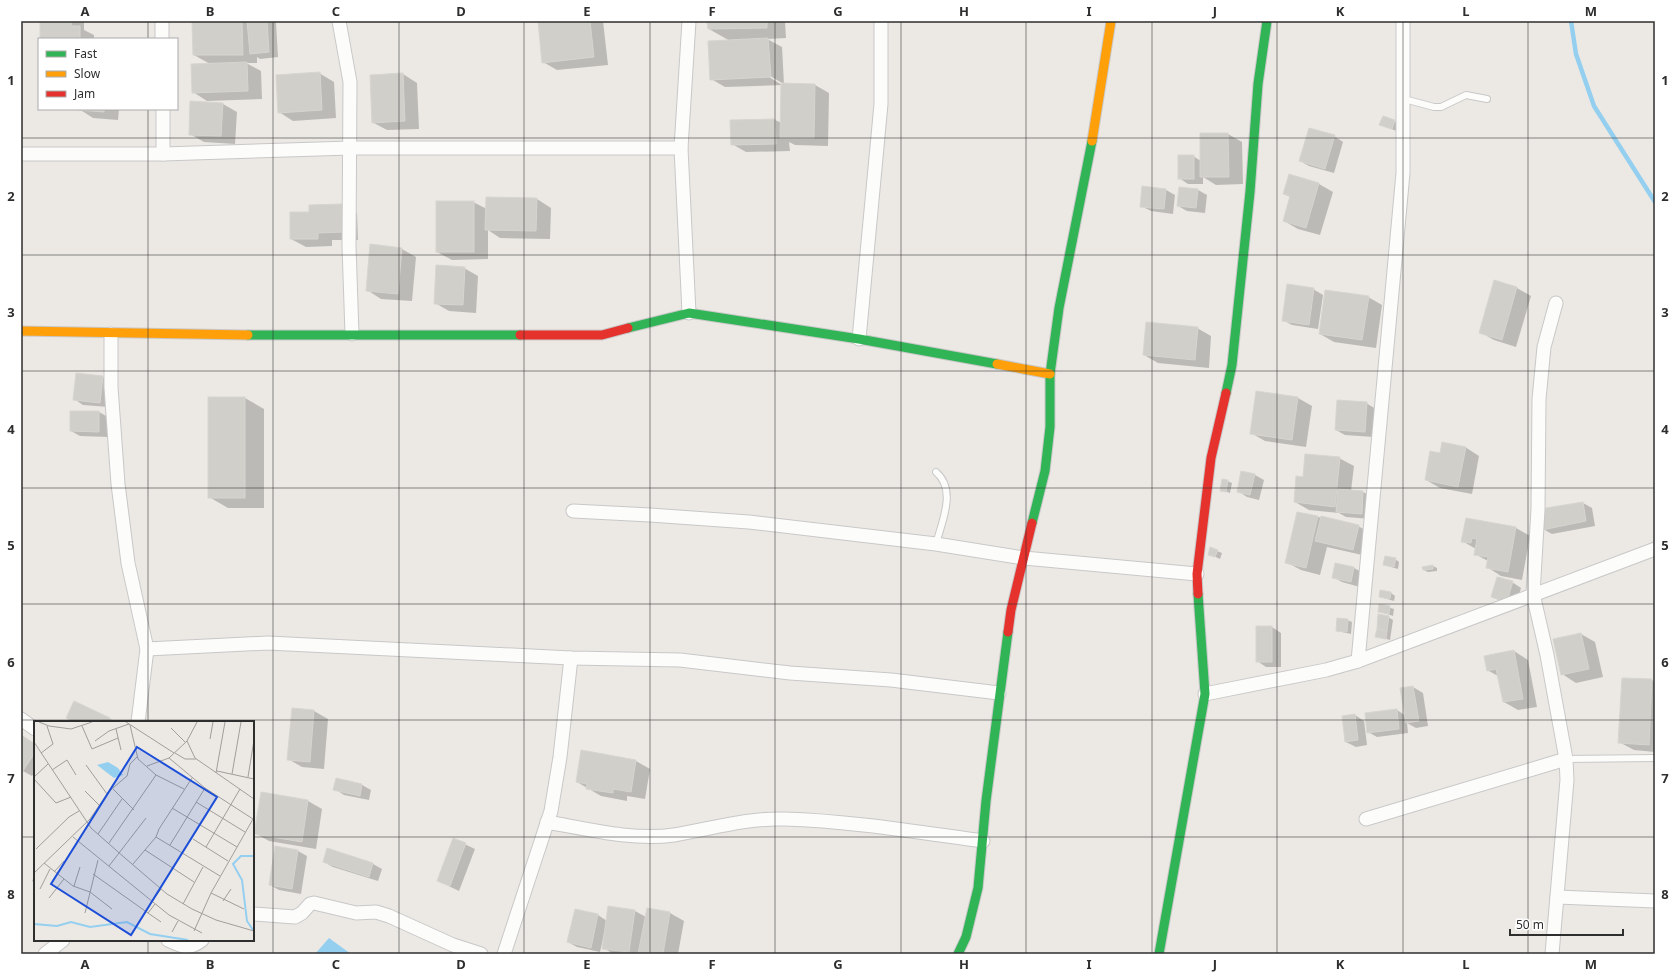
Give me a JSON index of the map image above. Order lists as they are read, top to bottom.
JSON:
{
  "legend": ["Fast", "Slow", "Jam"],
  "scale_bar": "50 m",
  "grid": {
    "columns": [
      "A",
      "B",
      "C",
      "D",
      "E",
      "F",
      "G",
      "H",
      "I",
      "J",
      "K",
      "L",
      "M"
    ],
    "rows": [
      "1",
      "2",
      "3",
      "4",
      "5",
      "6",
      "7",
      "8"
    ]
  }
}
